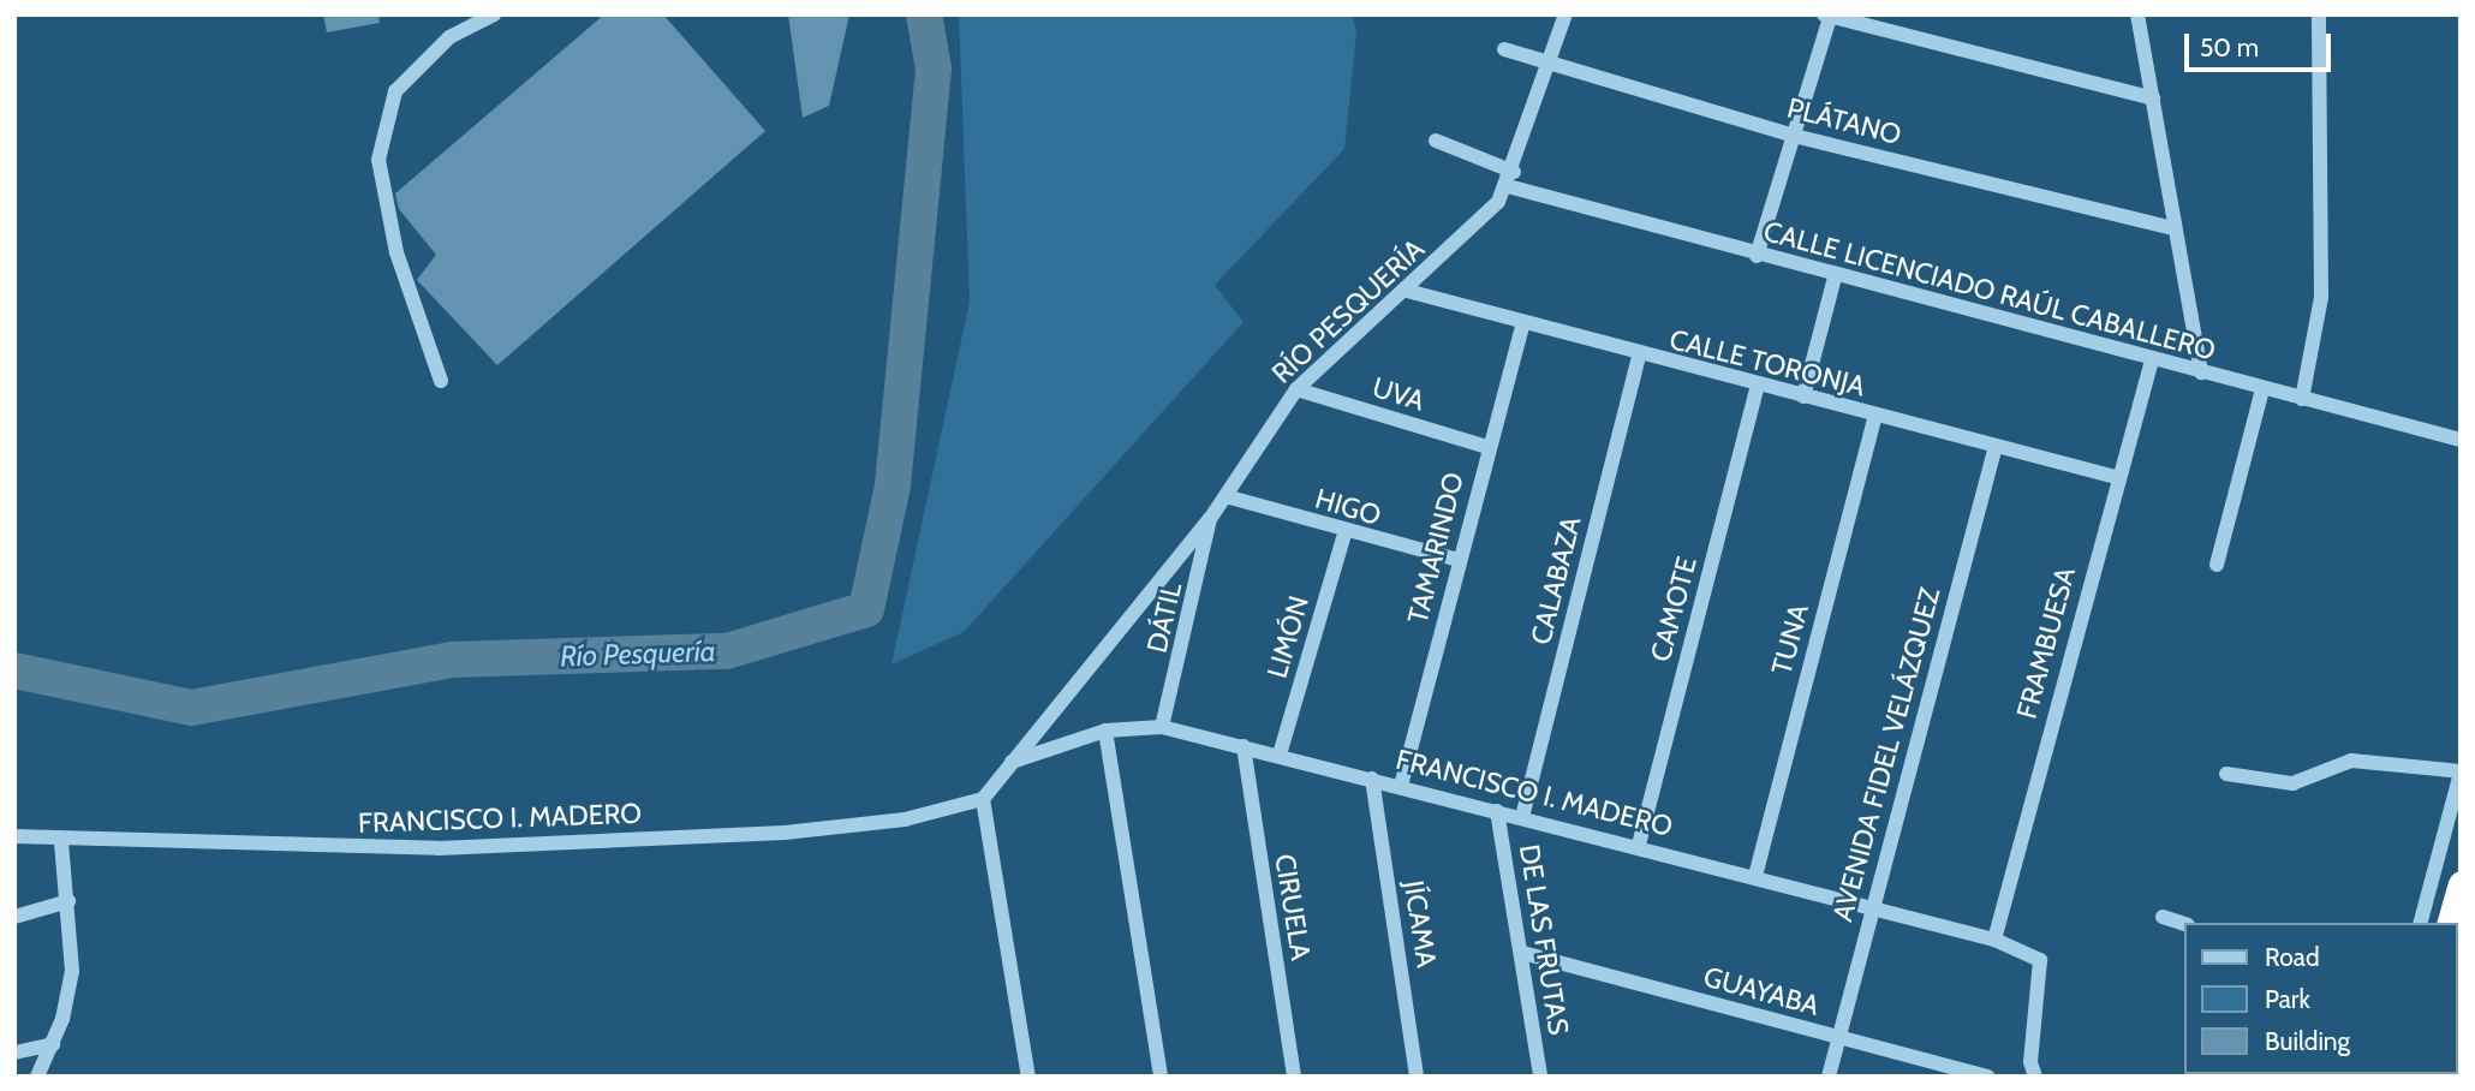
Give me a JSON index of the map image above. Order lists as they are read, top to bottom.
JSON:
{
  "streets": {
    "street": [
      "PLÁTANO",
      "CALLE LICENCIADO RAÚL CABALLERO",
      "RÍO PESQUERÍA",
      "CALLE TORONJA",
      "UVA",
      "HIGO",
      "TAMARINDO",
      "CALABAZA",
      "CAMOTE",
      "DÁTIL",
      "LIMÓN",
      "TUNA",
      "FRAMBUESA",
      "AVENIDA FIDEL VELÁZQUEZ",
      "FRANCISCO I. MADERO",
      "CIRUELA",
      "JÍCAMA",
      "DE LAS FRUTAS",
      "GUAYABA"
    ]
  },
  "crossings": [
    ["PLÁTANO", "RÍO PESQUERÍA"],
    ["CALLE LICENCIADO RAÚL CABALLERO", "RÍO PESQUERÍA"],
    ["CALLE LICENCIADO RAÚL CABALLERO", "FRAMBUESA"],
    ["RÍO PESQUERÍA", "CALLE TORONJA"],
    ["RÍO PESQUERÍA", "UVA"],
    ["RÍO PESQUERÍA", "HIGO"],
    ["RÍO PESQUERÍA", "DÁTIL"],
    ["RÍO PESQUERÍA", "FRANCISCO I. MADERO"],
    ["CALLE TORONJA", "TAMARINDO"],
    ["CALLE TORONJA", "CALABAZA"],
    ["CALLE TORONJA", "CAMOTE"],
    ["CALLE TORONJA", "TUNA"],
    ["CALLE TORONJA", "FRAMBUESA"],
    ["CALLE TORONJA", "AVENIDA FIDEL VELÁZQUEZ"],
    ["UVA", "TAMARINDO"],
    ["HIGO", "TAMARINDO"],
    ["HIGO", "LIMÓN"],
    ["TAMARINDO", "FRANCISCO I. MADERO"],
    ["CALABAZA", "FRANCISCO I. MADERO"],
    ["CAMOTE", "FRANCISCO I. MADERO"],
    ["DÁTIL", "FRANCISCO I. MADERO"],
    ["LIMÓN", "FRANCISCO I. MADERO"],
    ["TUNA", "FRANCISCO I. MADERO"],
    ["FRAMBUESA", "FRANCISCO I. MADERO"],
    ["AVENIDA FIDEL VELÁZQUEZ", "FRANCISCO I. MADERO"],
    ["AVENIDA FIDEL VELÁZQUEZ", "GUAYABA"],
    ["FRANCISCO I. MADERO", "CIRUELA"],
    ["FRANCISCO I. MADERO", "JÍCAMA"],
    ["FRANCISCO I. MADERO", "DE LAS FRUTAS"],
    ["DE LAS FRUTAS", "GUAYABA"]
  ],
  "water": ["Río Pesquería"],
  "legend": ["Road", "Park", "Building"],
  "scale_bar": "50 m"
}
